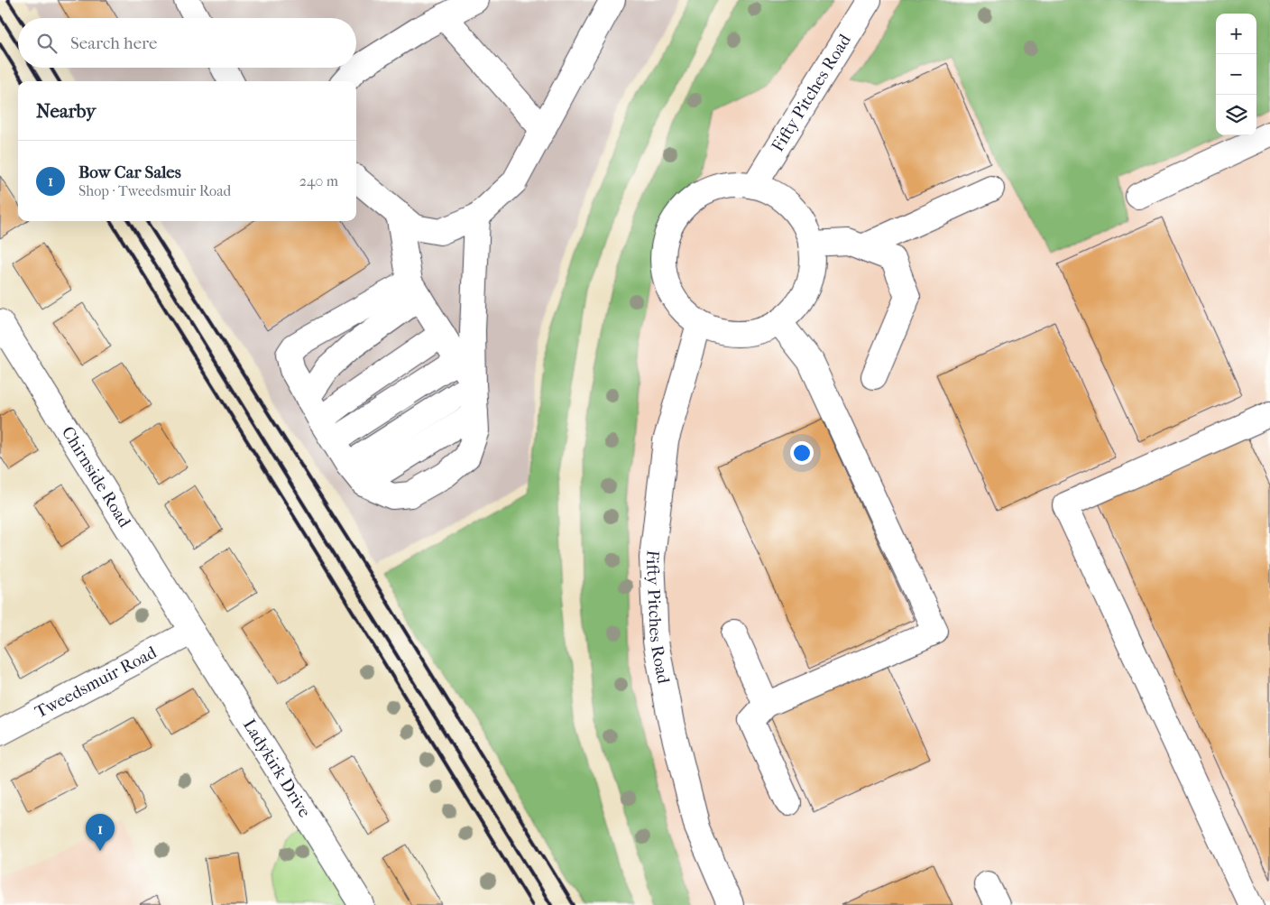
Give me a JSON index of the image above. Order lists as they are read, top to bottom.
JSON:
{
  "streets": {
    "street": [
      "Fifty Pitches Road",
      "Chirnside Road",
      "Tweedsmuir Road",
      "Ladykirk Drive"
    ]
  },
  "crossings": [
    ["Chirnside Road", "Tweedsmuir Road"],
    ["Chirnside Road", "Ladykirk Drive"],
    ["Tweedsmuir Road", "Ladykirk Drive"]
  ],
  "page": {
    "map_buttons": ["+", "−"],
    "search": "Search here",
    "heading": "Nearby",
    "list": [
      {
        "mark": "1",
        "name": "Bow Car Sales",
        "note": "Shop · Tweedsmuir Road",
        "value": "240 m"
      }
    ],
    "pins": "1"
  }
}
